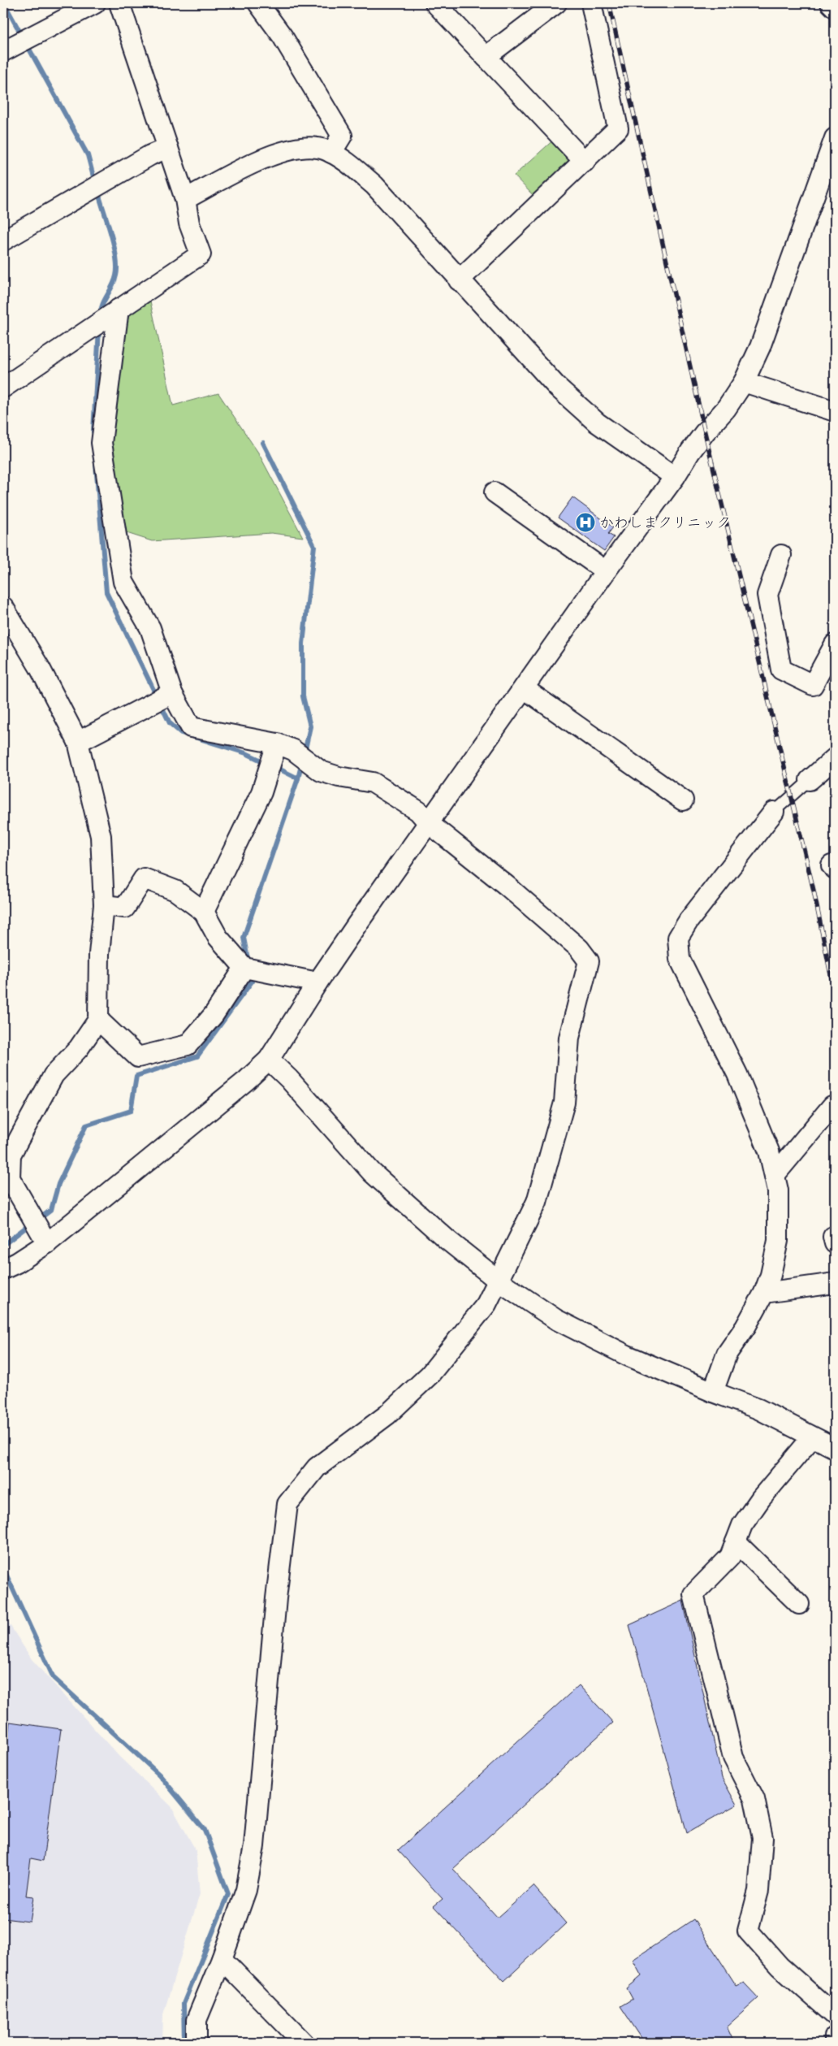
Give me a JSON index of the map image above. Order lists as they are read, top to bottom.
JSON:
{
  "places": {
    "hospital": ["かわしまクリニック"]
  }
}
